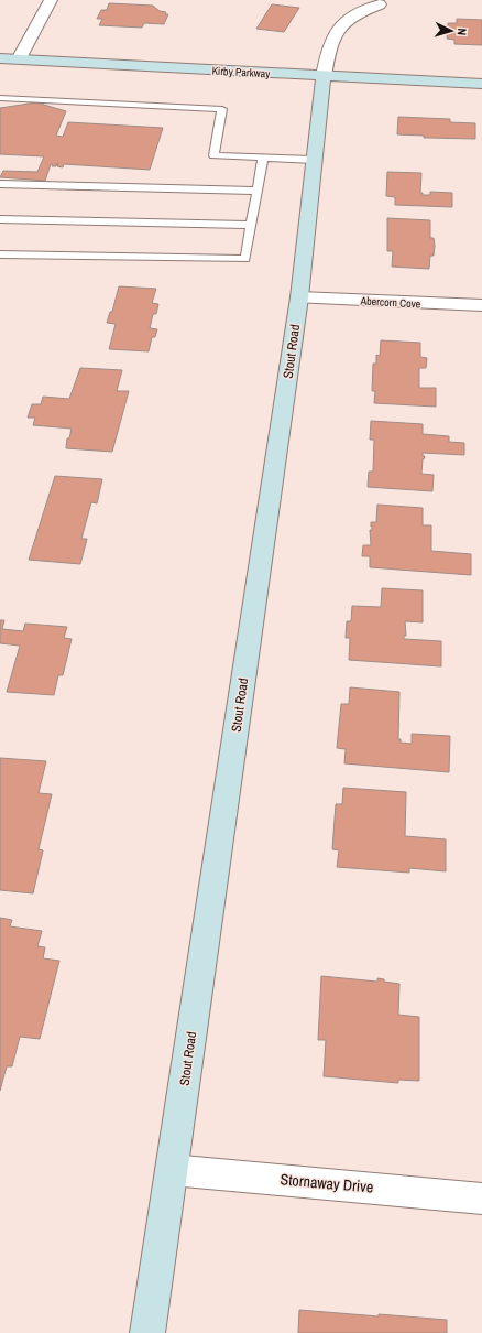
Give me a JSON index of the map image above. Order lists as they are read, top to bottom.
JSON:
{
  "streets": {
    "street": [
      "Kirby Parkway",
      "Abercorn Cove",
      "Stout Road",
      "Stornaway Drive"
    ]
  },
  "crossings": [
    ["Kirby Parkway", "Stout Road"],
    ["Abercorn Cove", "Stout Road"],
    ["Stout Road", "Stornaway Drive"]
  ],
  "north": "right"
}
